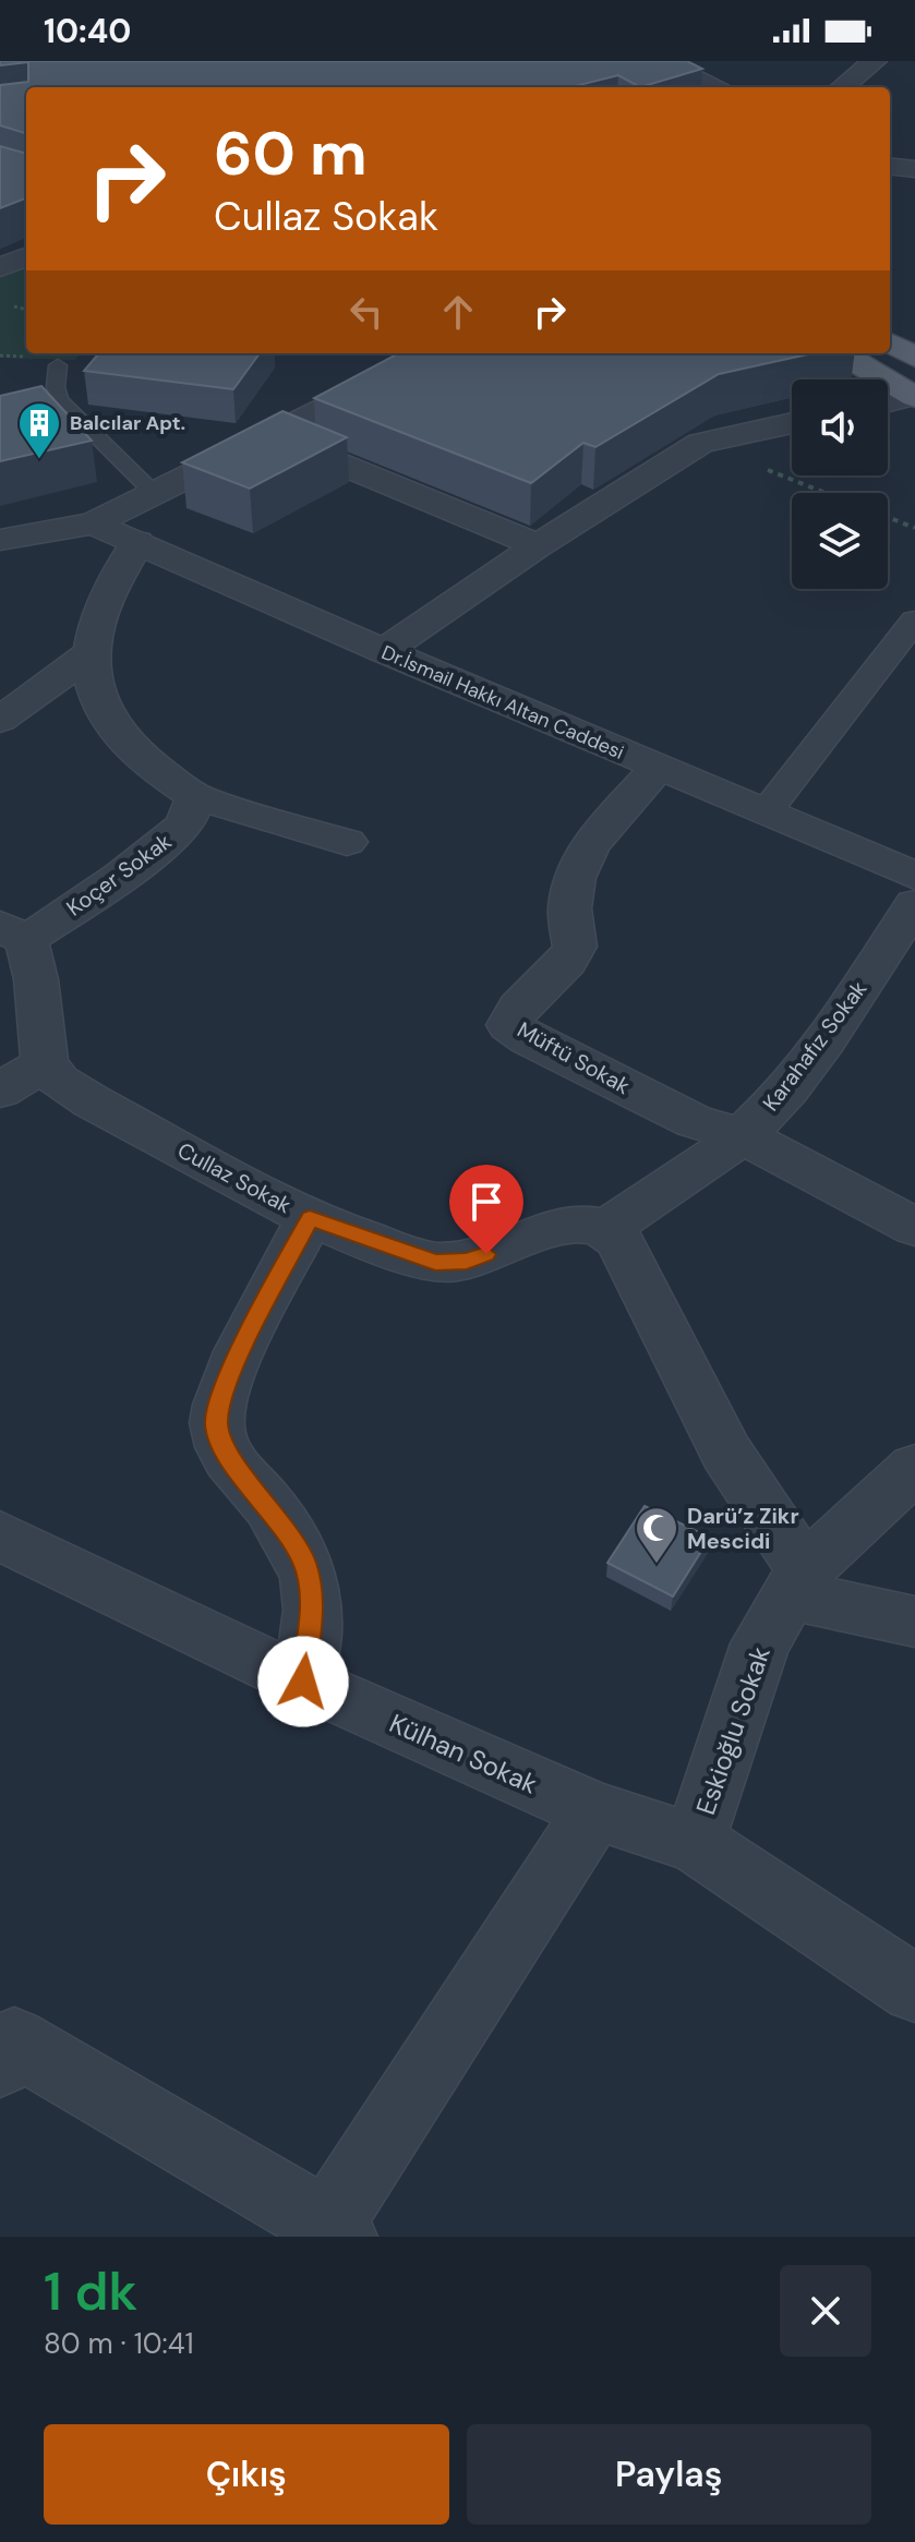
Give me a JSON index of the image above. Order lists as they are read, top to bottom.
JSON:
{
  "streets": {
    "street": [
      "Dr.İsmail Hakkı Altan Caddesi",
      "Koçer Sokak",
      "Karahafız Sokak",
      "Müftü Sokak",
      "Cullaz Sokak",
      "Eskioğlu Sokak",
      "Külhan Sokak"
    ]
  },
  "crossings": [
    ["Dr.İsmail Hakkı Altan Caddesi", "Müftü Sokak"],
    ["Karahafız Sokak", "Müftü Sokak"],
    ["Karahafız Sokak", "Cullaz Sokak"],
    ["Eskioğlu Sokak", "Külhan Sokak"]
  ],
  "places": {
    "building": ["Balcılar Apt."],
    "mosque": ["Darü’z Zikr Mescidi"]
  },
  "page": {
    "status": "10:40",
    "turn": ["60 m", "Cullaz Sokak"],
    "heading": ["1 dk", "80 m · 10:41"],
    "buttons": ["Çıkış", "Paylaş"]
  }
}
